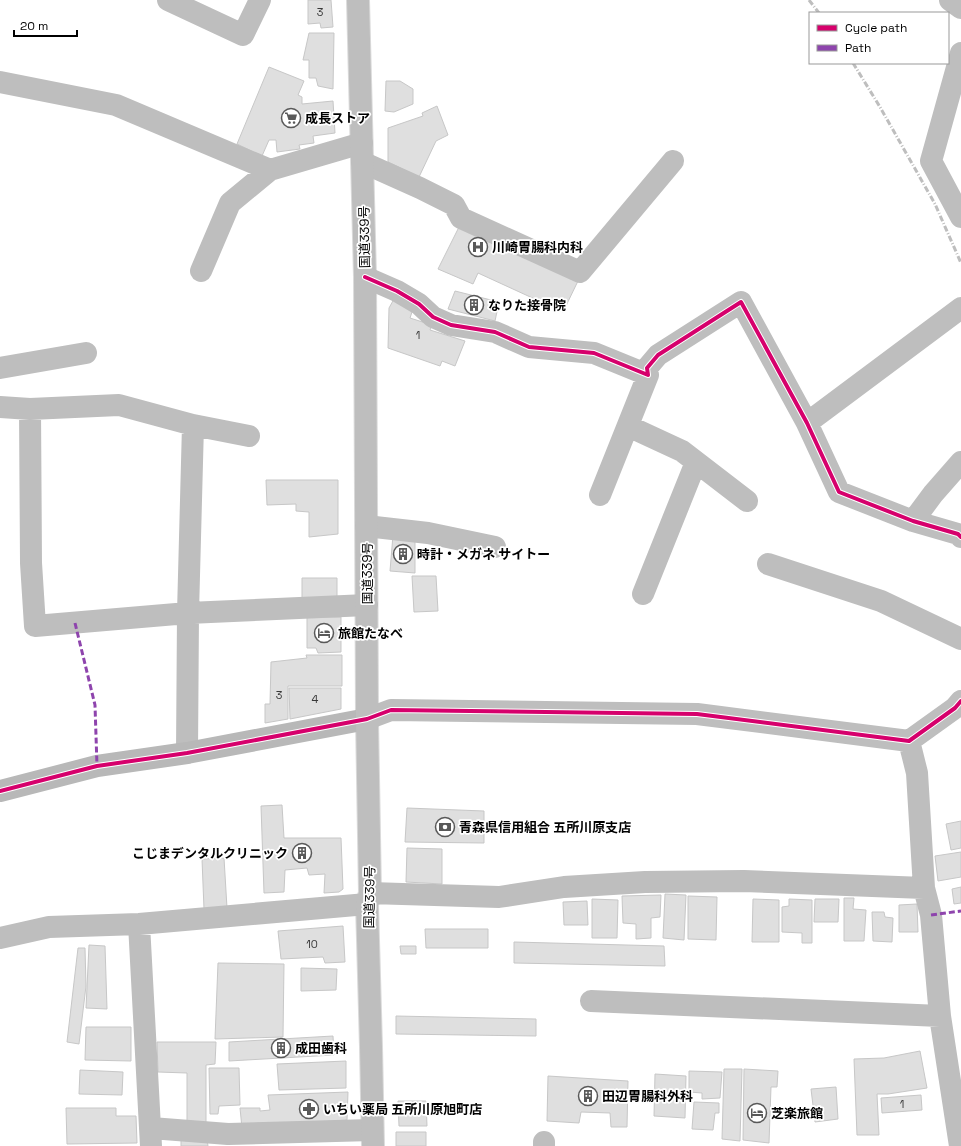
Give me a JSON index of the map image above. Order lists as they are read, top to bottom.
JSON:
{
  "streets": {
    "main road": ["国道339号"]
  },
  "places": {
    "supermarket": ["成長ストア"],
    "hospital": ["川崎胃腸科内科"],
    "building": [
      "なりた接骨院",
      "時計・メガネ サイトー",
      "こじまデンタルクリニック",
      "成田歯科",
      "田辺胃腸科外科"
    ],
    "hotel": ["旅館たなべ", "芝楽旅館"],
    "bank": ["青森県信用組合 五所川原支店"],
    "pharmacy": ["いちい薬局 五所川原旭町店"]
  },
  "house_numbers": [
    "3",
    "1",
    "3",
    "4",
    "10",
    "1"
  ],
  "legend": ["Cycle path", "Path"],
  "scale_bar": "20 m"
}
